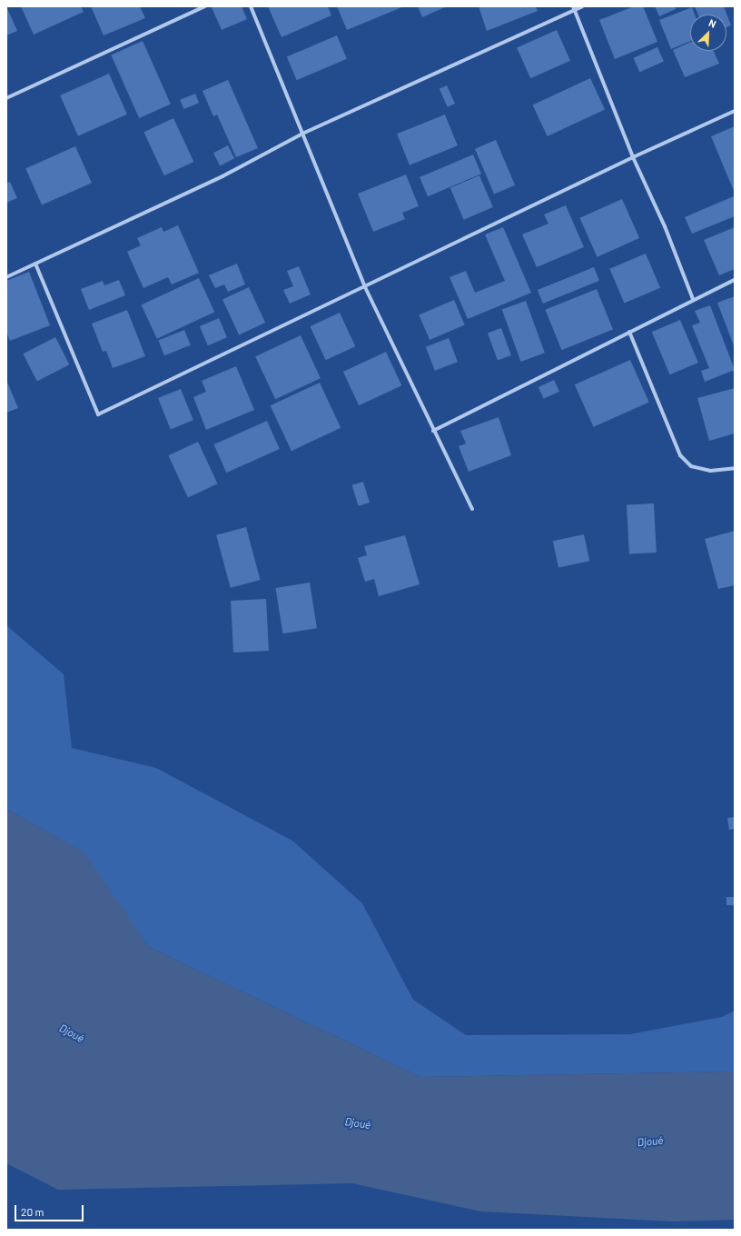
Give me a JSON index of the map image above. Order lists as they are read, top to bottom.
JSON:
{
  "water": ["Djoué"],
  "scale_bar": "20 m",
  "north": "top right"
}
